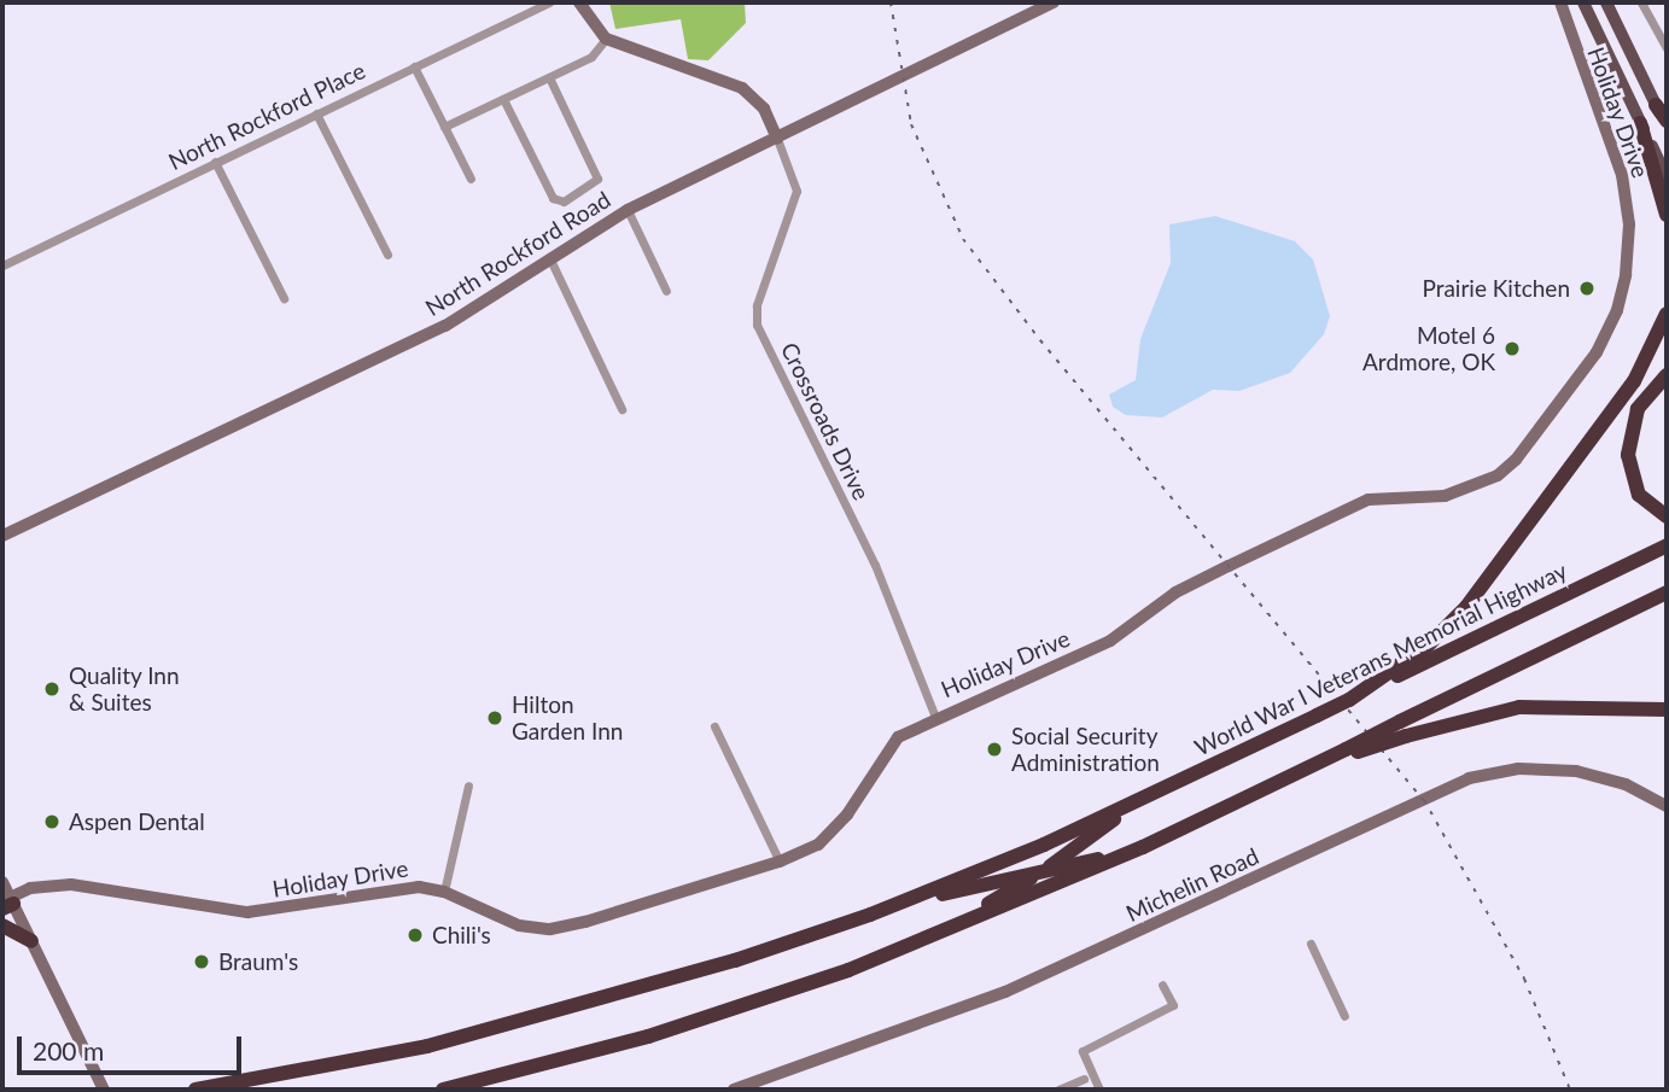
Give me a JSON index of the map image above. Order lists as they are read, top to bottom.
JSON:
{
  "streets": {
    "highway": ["World War I Veterans Memorial Highway"],
    "street": [
      "Holiday Drive",
      "North Rockford Place",
      "North Rockford Road",
      "Crossroads Drive",
      "Michelin Road"
    ]
  },
  "crossings": [
    ["Holiday Drive", "Crossroads Drive"],
    ["North Rockford Road", "Crossroads Drive"]
  ],
  "places": [
    "Prairie Kitchen",
    "Motel 6 Ardmore, OK",
    "Quality Inn & Suites",
    "Hilton Garden Inn",
    "Social Security Administration",
    "Aspen Dental",
    "Chili's",
    "Braum's"
  ],
  "scale_bar": "200 m"
}
